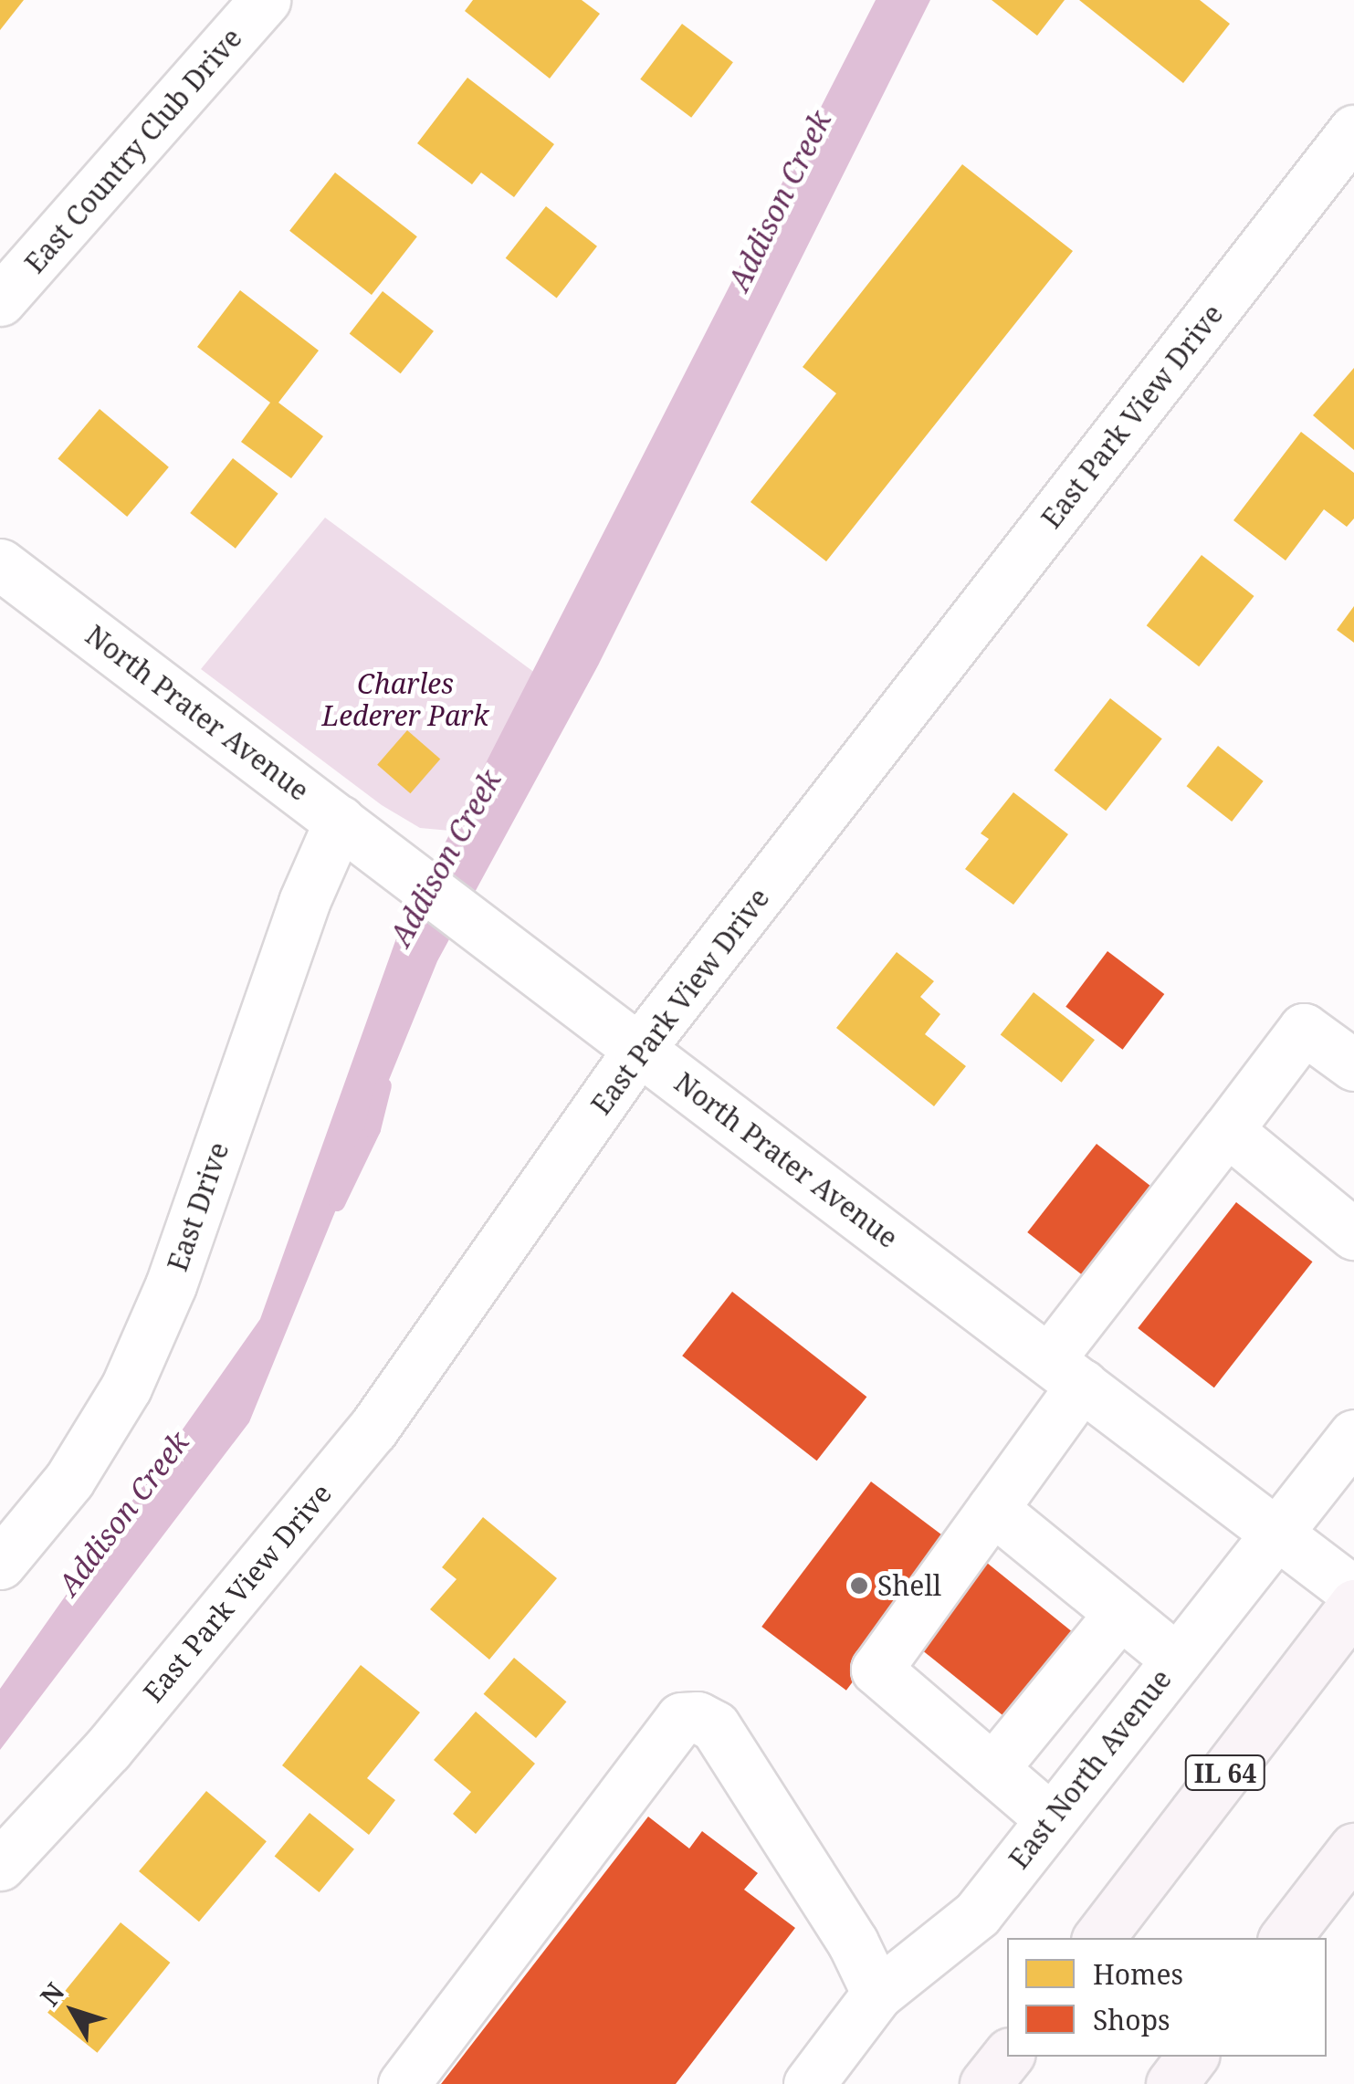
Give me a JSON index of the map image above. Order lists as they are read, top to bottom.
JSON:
{
  "streets": {
    "main road": ["IL 64"],
    "street": [
      "East Country Club Drive",
      "East Park View Drive",
      "North Prater Avenue",
      "East Drive",
      "East North Avenue"
    ]
  },
  "crossings": [
    ["East Park View Drive", "North Prater Avenue"],
    ["North Prater Avenue", "East Drive"],
    ["North Prater Avenue", "East North Avenue"]
  ],
  "water": ["Addison Creek"],
  "parks": ["Charles Lederer Park"],
  "places": ["Shell"],
  "legend": ["Homes", "Shops"],
  "north": "top left"
}
